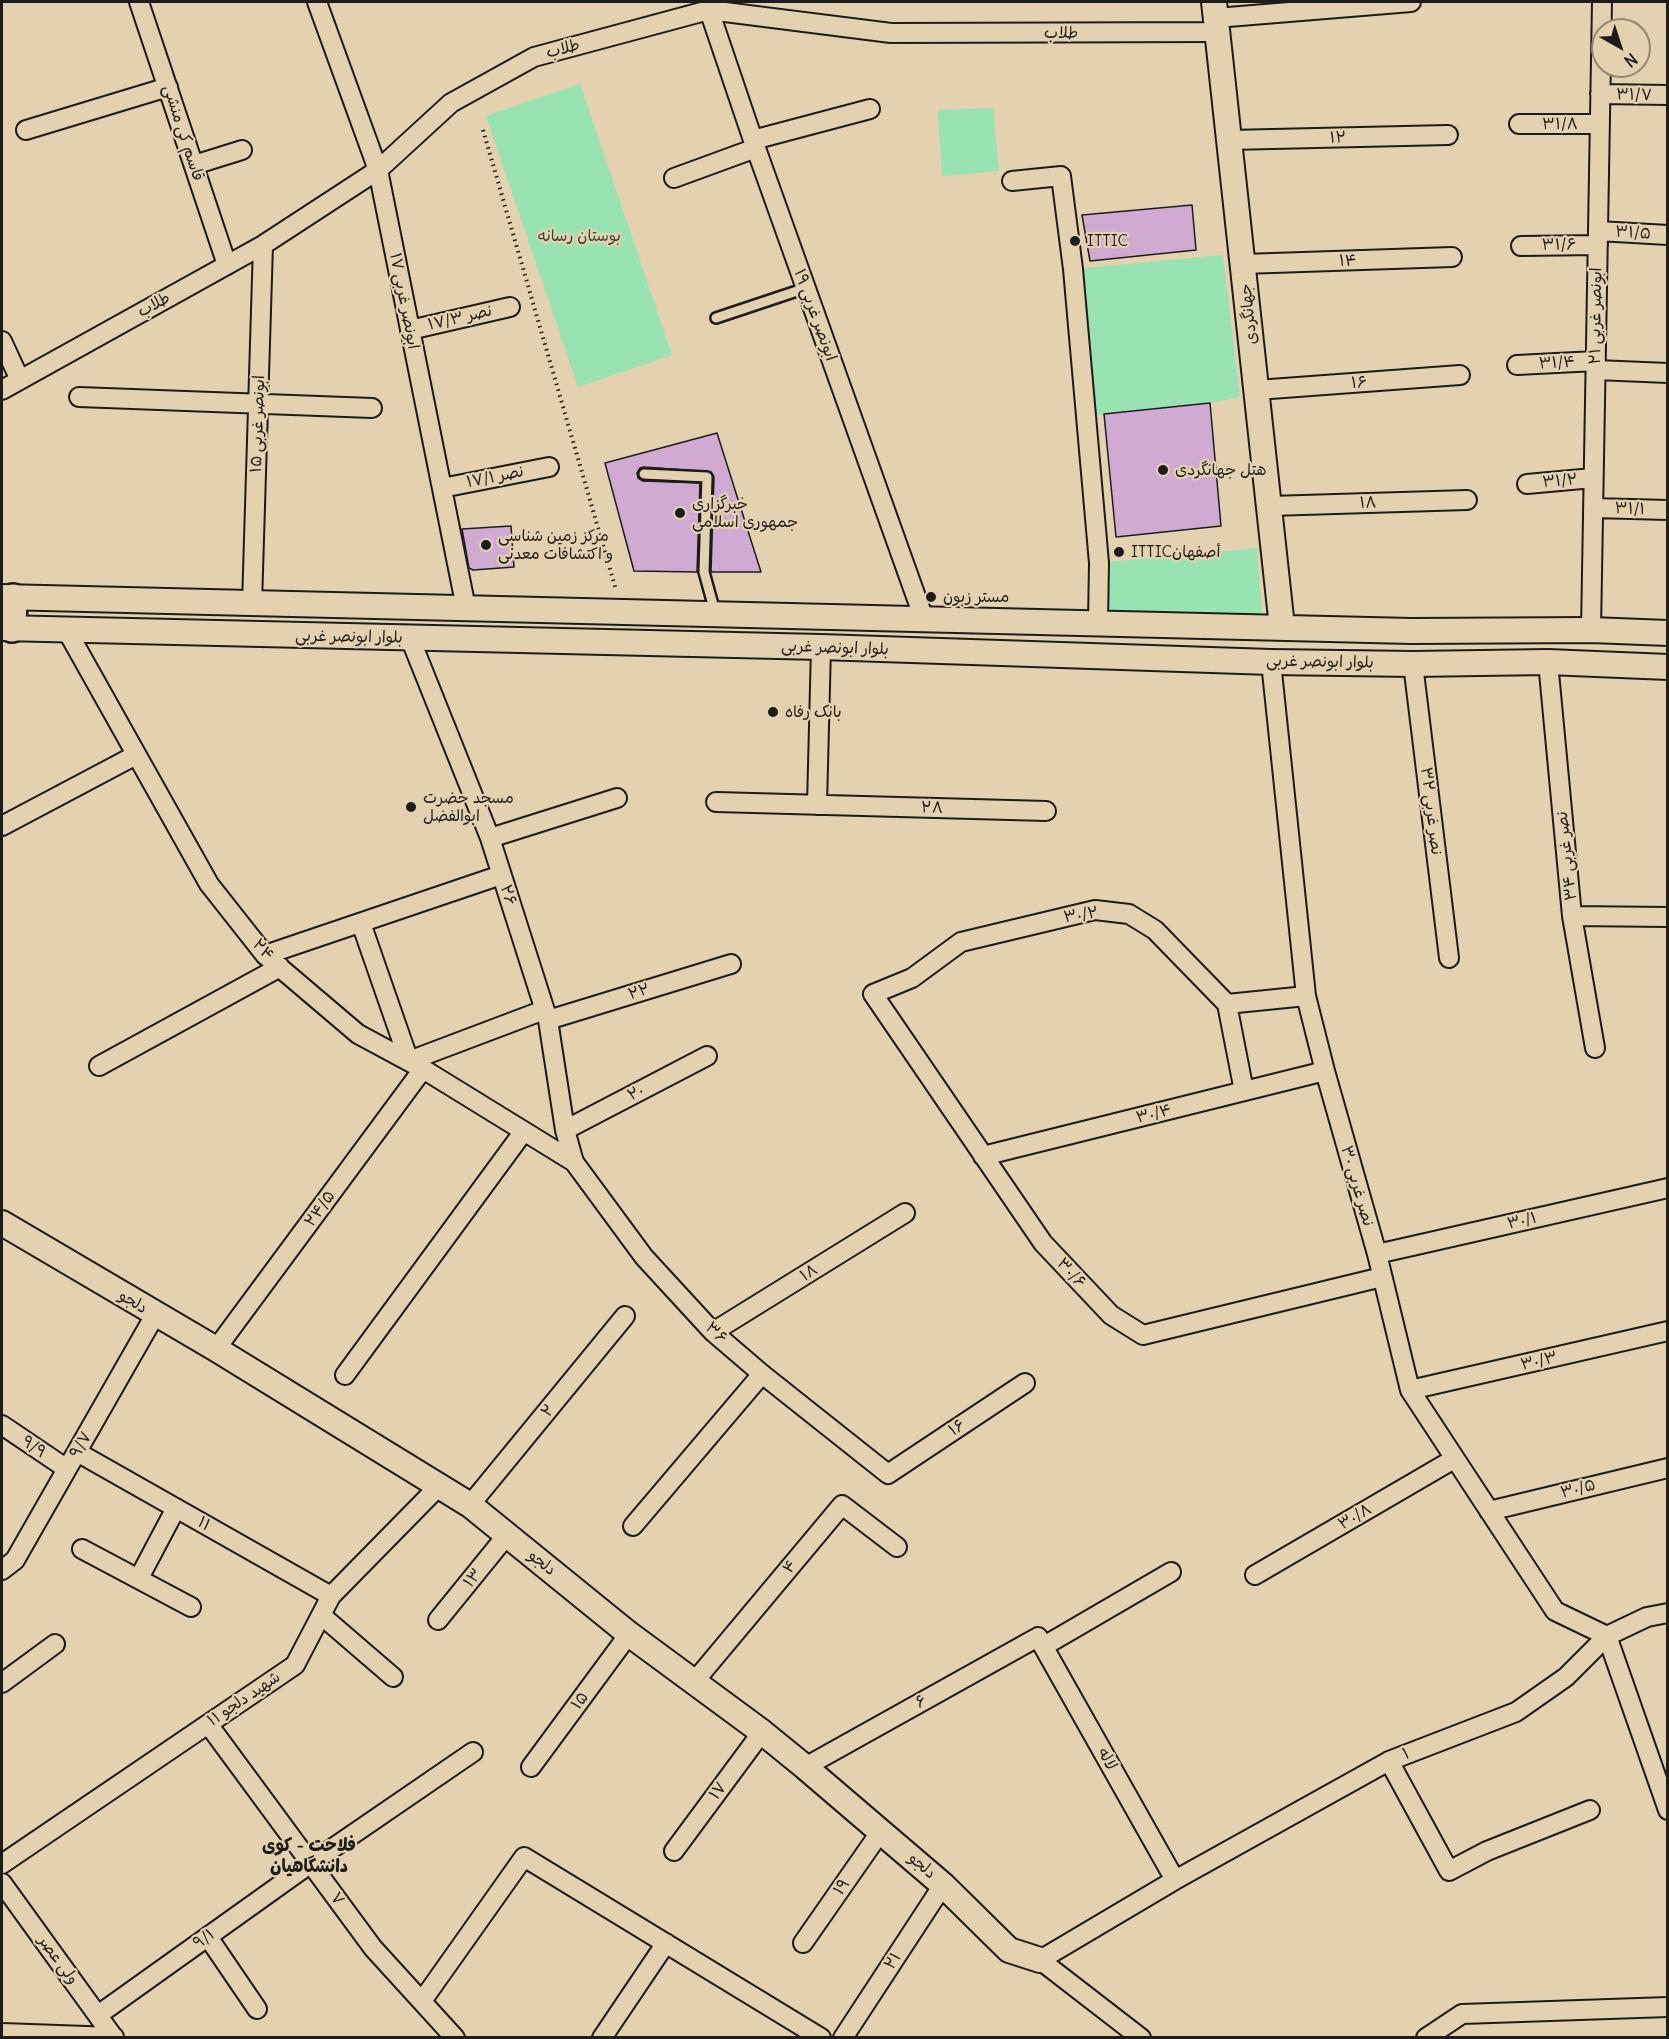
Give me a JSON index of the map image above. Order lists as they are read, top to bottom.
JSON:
{
  "streets": {
    "main road": ["جهانگردی", "بلوار ابونصر غربی", "دلجو"],
    "street": [
      "طلاب",
      "۳۱/۷",
      "۳۱/۸",
      "قاسم کی منشی",
      "۱۲",
      "۳۱/۵",
      "۳۱/۶",
      "۱۴",
      "ابونصر غربی ۱۷",
      "ابونصر غربی ۱۹",
      "ابونصر غربی ۲۱",
      "نصر ۱۷/۳",
      "۳۱/۴",
      "۱۶",
      "ابونصر غربی ۱۵",
      "نصر ۱۷/۱",
      "۳۱/۲",
      "۱۸",
      "۳۱/۱",
      "۲۸",
      "نصر غربی ۳۲",
      "نصر غربی ۳۴",
      "۲۶",
      "۳۰/۲",
      "۲۴",
      "۲۲",
      "۲۰",
      "۳۰/۴",
      "نصر غربی ۳۰",
      "۲۴/۵",
      "۳۰/۱",
      "۳۰/۶",
      "۳۶",
      "۳۰/۳",
      "۲",
      "۹/۷",
      "۹/۹",
      "۳۰/۵",
      "۳۰/۸",
      "۱۱",
      "۴",
      "۱۳",
      "شهید دلجو ۱۱",
      "۱۵",
      "۶",
      "۱",
      "لاله",
      "۱۷",
      "۱۹",
      "۷",
      "۹/۱",
      "ولی عصر",
      "۲۱"
    ]
  },
  "crossings": [
    ["طلاب", "قاسم کی منشی"],
    ["طلاب", "ابونصر غربی ۱۷"],
    ["طلاب", "جهانگردی"],
    ["طلاب", "ابونصر غربی ۱۹"],
    ["طلاب", "ابونصر غربی ۱۵"],
    ["۳۱/۷", "ابونصر غربی ۲۱"],
    ["۳۱/۸", "ابونصر غربی ۲۱"],
    ["۱۲", "جهانگردی"],
    ["۳۱/۵", "۳۱/۶"],
    ["۳۱/۵", "ابونصر غربی ۲۱"],
    ["۳۱/۶", "ابونصر غربی ۲۱"],
    ["۱۴", "جهانگردی"],
    ["ابونصر غربی ۱۷", "نصر ۱۷/۳"],
    ["ابونصر غربی ۱۷", "نصر ۱۷/۱"],
    ["ابونصر غربی ۱۷", "بلوار ابونصر غربی"],
    ["جهانگردی", "۱۶"],
    ["جهانگردی", "۱۸"],
    ["جهانگردی", "بلوار ابونصر غربی"],
    ["ابونصر غربی ۱۹", "بلوار ابونصر غربی"],
    ["ابونصر غربی ۲۱", "۳۱/۴"],
    ["ابونصر غربی ۲۱", "۳۱/۲"],
    ["ابونصر غربی ۲۱", "۳۱/۱"],
    ["ابونصر غربی ۲۱", "بلوار ابونصر غربی"],
    ["۱۶", "۳۶"],
    ["ابونصر غربی ۱۵", "بلوار ابونصر غربی"],
    ["۱۸", "۳۶"],
    ["بلوار ابونصر غربی", "نصر غربی ۳۲"],
    ["بلوار ابونصر غربی", "نصر غربی ۳۴"],
    ["بلوار ابونصر غربی", "۲۶"],
    ["بلوار ابونصر غربی", "۲۴"],
    ["بلوار ابونصر غربی", "نصر غربی ۳۰"],
    ["۲۶", "۲۴"],
    ["۲۶", "۲۲"],
    ["۲۶", "۲۰"],
    ["۲۶", "۳۶"],
    ["۳۰/۲", "۳۰/۶"],
    ["۲۴", "۲۲"],
    ["۲۴", "۲۴/۵"],
    ["۲۴", "۳۶"],
    ["۲۲", "۲۴/۵"],
    ["۳۰/۴", "نصر غربی ۳۰"],
    ["۳۰/۴", "۳۰/۶"],
    ["نصر غربی ۳۰", "۳۰/۱"],
    ["نصر غربی ۳۰", "۳۰/۶"],
    ["نصر غربی ۳۰", "۳۰/۳"],
    ["نصر غربی ۳۰", "۳۰/۵"],
    ["نصر غربی ۳۰", "۳۰/۸"],
    ["نصر غربی ۳۰", "۱"],
    ["۲۴/۵", "دلجو"],
    ["دلجو", "۲"],
    ["دلجو", "۹/۷"],
    ["دلجو", "۴"],
    ["دلجو", "۱۳"],
    ["دلجو", "شهید دلجو ۱۱"],
    ["دلجو", "۱۵"],
    ["دلجو", "۶"],
    ["دلجو", "۱"],
    ["دلجو", "۱۷"],
    ["دلجو", "۱۹"],
    ["دلجو", "۲۱"],
    ["۹/۷", "۹/۹"],
    ["۹/۷", "۱۱"],
    ["۱۱", "شهید دلجو ۱۱"],
    ["شهید دلجو ۱۱", "۷"],
    ["۶", "لاله"],
    ["۱", "لاله"],
    ["۷", "۹/۱"],
    ["۹/۱", "ولی عصر"]
  ],
  "districts": ["فلاحت - کوی دانشگاهیان"],
  "parks": ["بوستان رسانه"],
  "places": [
    "ITTIC",
    "هتل جهانگردی",
    "خبرگزاری جمهوری اسلامی",
    "مرکز زمین شناسی و اکتشافات معدنی",
    "ITTICأصفهان",
    "مستر زبون",
    "بانک رفاه",
    "مسجد حضرت ابوالفضل"
  ],
  "north": "bottom right"
}
